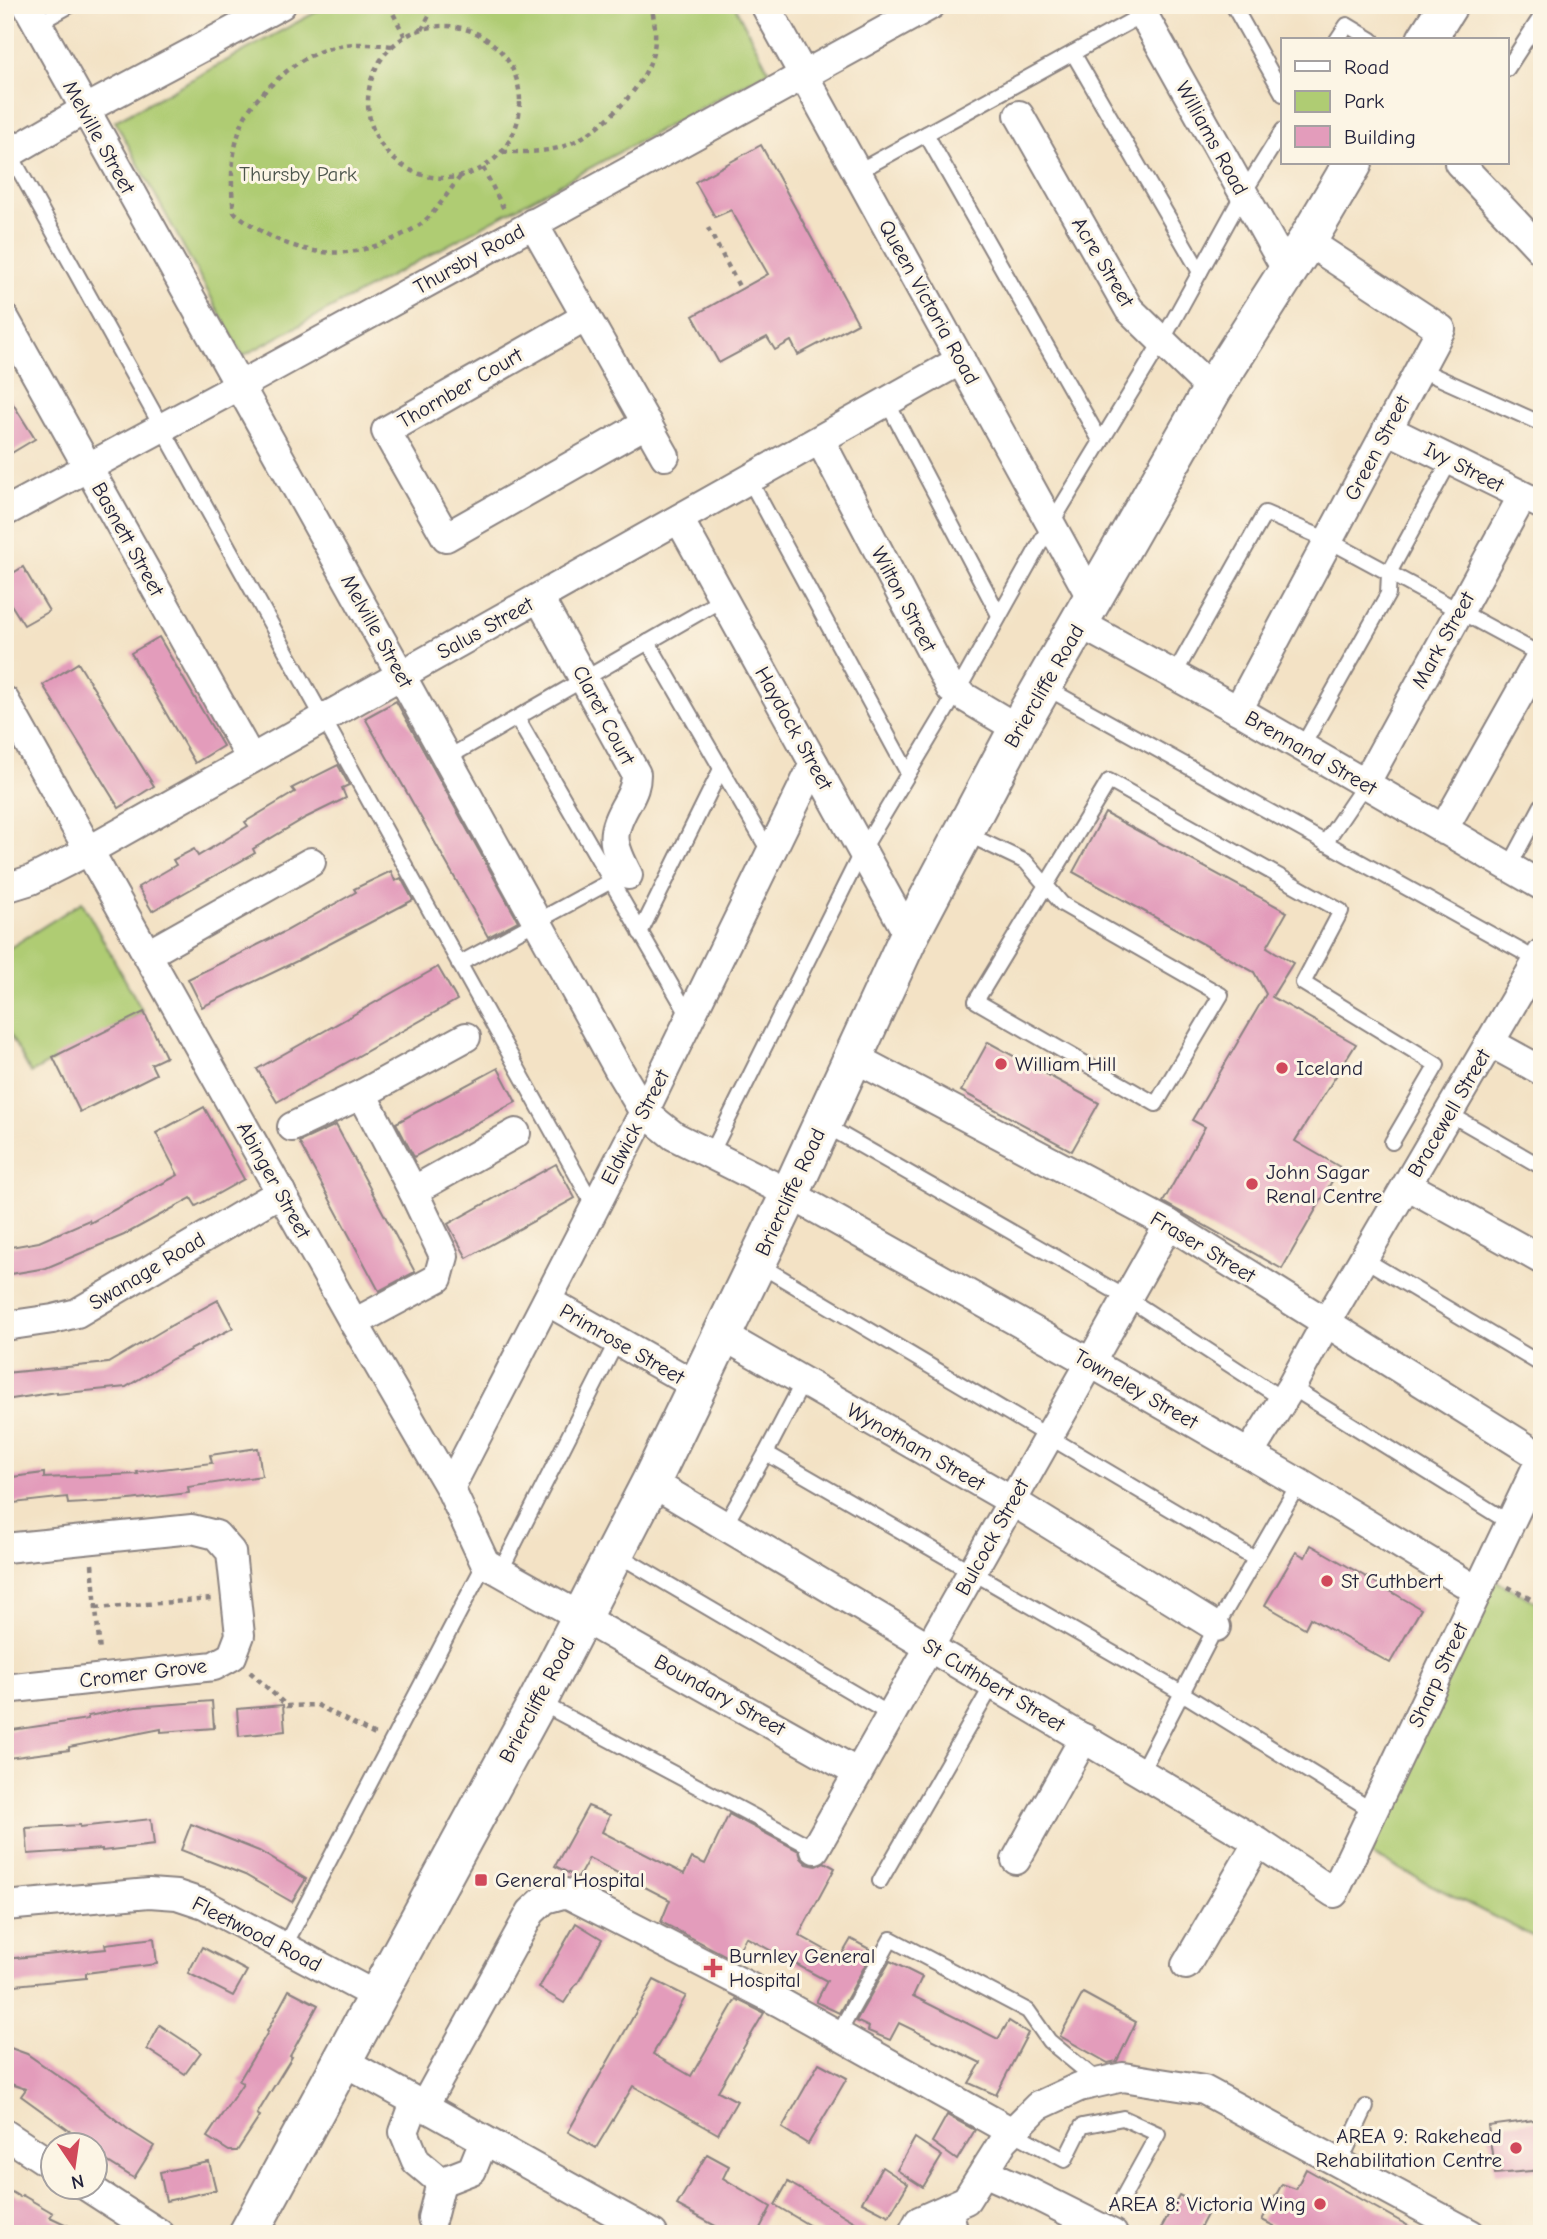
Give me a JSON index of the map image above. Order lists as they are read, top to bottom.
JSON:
{
  "streets": {
    "street": [
      "Melville Street",
      "Williams Road",
      "Thursby Road",
      "Acre Street",
      "Queen Victoria Road",
      "Thornber Court",
      "Green Street",
      "Ivy Street",
      "Basnett Street",
      "Wilton Street",
      "Salus Street",
      "Mark Street",
      "Briercliffe Road",
      "Claret Court",
      "Haydock Street",
      "Brennand Street",
      "Bracewell Street",
      "Eldwick Street",
      "Abinger Street",
      "Fraser Street",
      "Swanage Road",
      "Primrose Street",
      "Towneley Street",
      "Wynotham Street",
      "Bulcock Street",
      "Cromer Grove",
      "Sharp Street",
      "St Cuthbert Street",
      "Boundary Street",
      "Fleetwood Road"
    ]
  },
  "crossings": [
    ["Melville Street", "Thursby Road"],
    ["Melville Street", "Salus Street"],
    ["Melville Street", "Briercliffe Road"],
    ["Melville Street", "Eldwick Street"],
    ["Melville Street", "Towneley Street"],
    ["Williams Road", "Green Street"],
    ["Williams Road", "Briercliffe Road"],
    ["Thursby Road", "Queen Victoria Road"],
    ["Thursby Road", "Basnett Street"],
    ["Acre Street", "Briercliffe Road"],
    ["Queen Victoria Road", "Salus Street"],
    ["Queen Victoria Road", "Briercliffe Road"],
    ["Queen Victoria Road", "Brennand Street"],
    ["Green Street", "Ivy Street"],
    ["Green Street", "Briercliffe Road"],
    ["Green Street", "Brennand Street"],
    ["Ivy Street", "Mark Street"],
    ["Basnett Street", "Salus Street"],
    ["Wilton Street", "Salus Street"],
    ["Wilton Street", "Briercliffe Road"],
    ["Salus Street", "Claret Court"],
    ["Salus Street", "Haydock Street"],
    ["Salus Street", "Abinger Street"],
    ["Mark Street", "Brennand Street"],
    ["Briercliffe Road", "Haydock Street"],
    ["Briercliffe Road", "Brennand Street"],
    ["Briercliffe Road", "Fraser Street"],
    ["Briercliffe Road", "Primrose Street"],
    ["Briercliffe Road", "Towneley Street"],
    ["Briercliffe Road", "Wynotham Street"],
    ["Briercliffe Road", "St Cuthbert Street"],
    ["Briercliffe Road", "Boundary Street"],
    ["Briercliffe Road", "Fleetwood Road"],
    ["Haydock Street", "Eldwick Street"],
    ["Bracewell Street", "Fraser Street"],
    ["Bracewell Street", "Towneley Street"],
    ["Eldwick Street", "Abinger Street"],
    ["Eldwick Street", "Primrose Street"],
    ["Abinger Street", "Swanage Road"],
    ["Fraser Street", "Bulcock Street"],
    ["Fraser Street", "Sharp Street"],
    ["Towneley Street", "Bulcock Street"],
    ["Towneley Street", "Sharp Street"],
    ["Wynotham Street", "Bulcock Street"],
    ["Bulcock Street", "St Cuthbert Street"],
    ["Bulcock Street", "Boundary Street"],
    ["Sharp Street", "St Cuthbert Street"]
  ],
  "parks": ["Thursby Park"],
  "places": {
    "other": [
      "William Hill",
      "Iceland",
      "John Sagar Renal Centre",
      "St Cuthbert",
      "AREA 9: Rakehead Rehabilitation Centre",
      "AREA 8: Victoria Wing"
    ],
    "transit": ["General Hospital"],
    "health": ["Burnley General Hospital"]
  },
  "legend": ["Road", "Park", "Building"],
  "north": "bottom"
}
